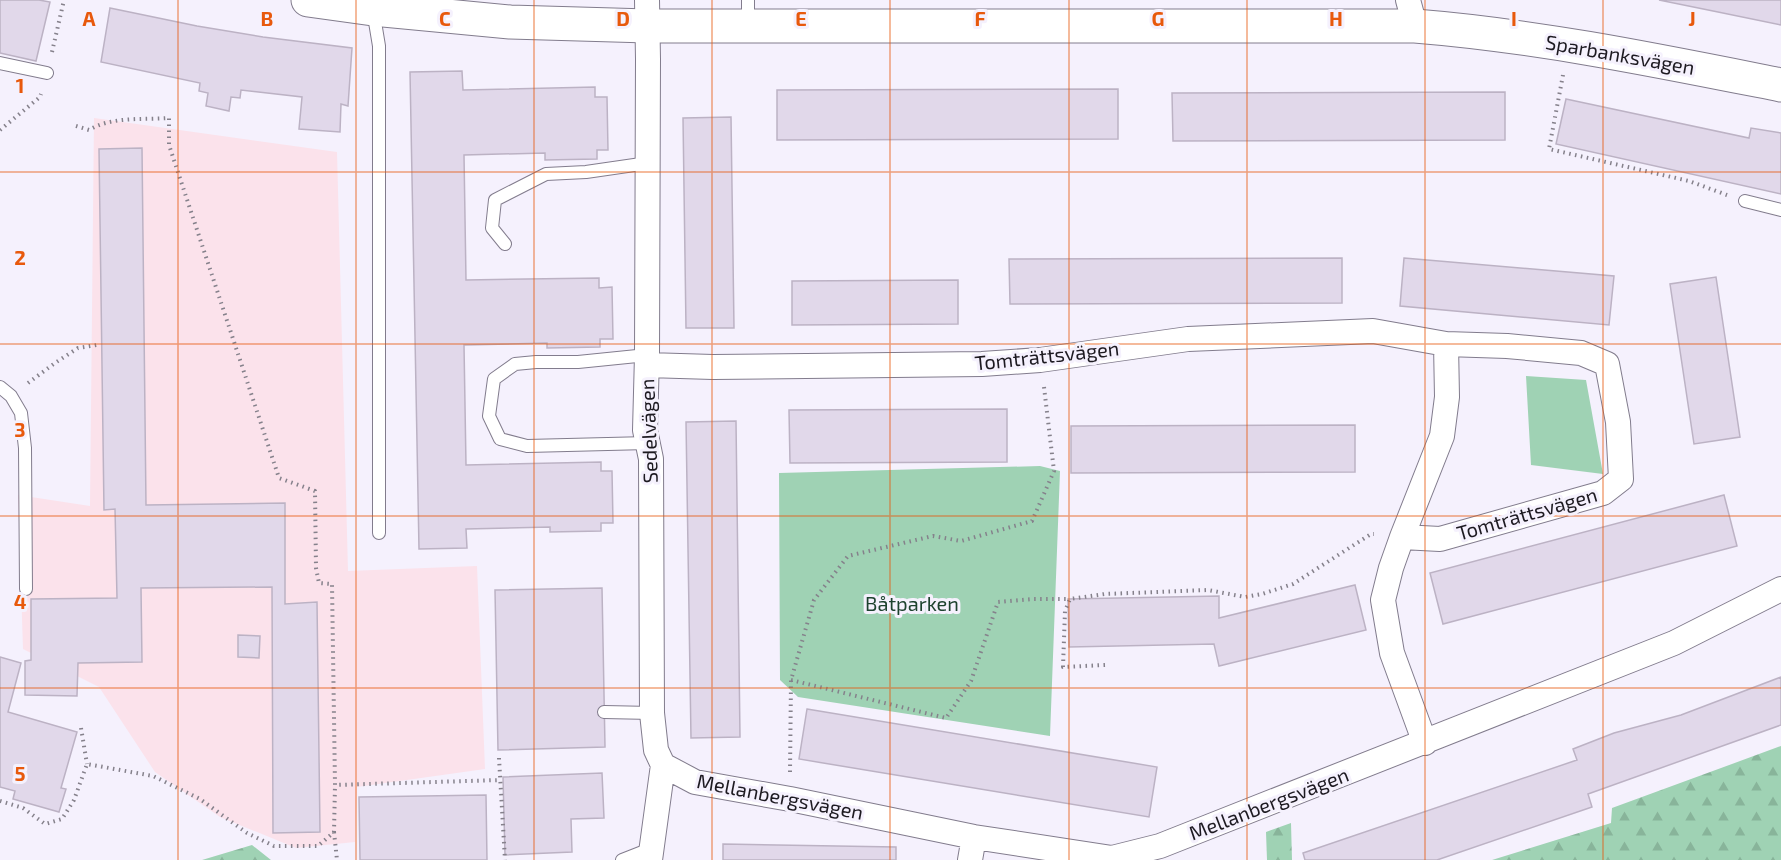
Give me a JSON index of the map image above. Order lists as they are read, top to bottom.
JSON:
{
  "streets": {
    "street": [
      "Sparbanksvägen",
      "Tomträttsvägen",
      "Sedelvägen",
      "Mellanbergsvägen"
    ]
  },
  "crossings": [
    ["Sparbanksvägen", "Sedelvägen"],
    ["Tomträttsvägen", "Sedelvägen"],
    ["Sedelvägen", "Mellanbergsvägen"]
  ],
  "parks": ["Båtparken"],
  "grid": {
    "columns": [
      "A",
      "B",
      "C",
      "D",
      "E",
      "F",
      "G",
      "H",
      "I",
      "J"
    ],
    "rows": [
      "1",
      "2",
      "3",
      "4",
      "5"
    ]
  }
}
